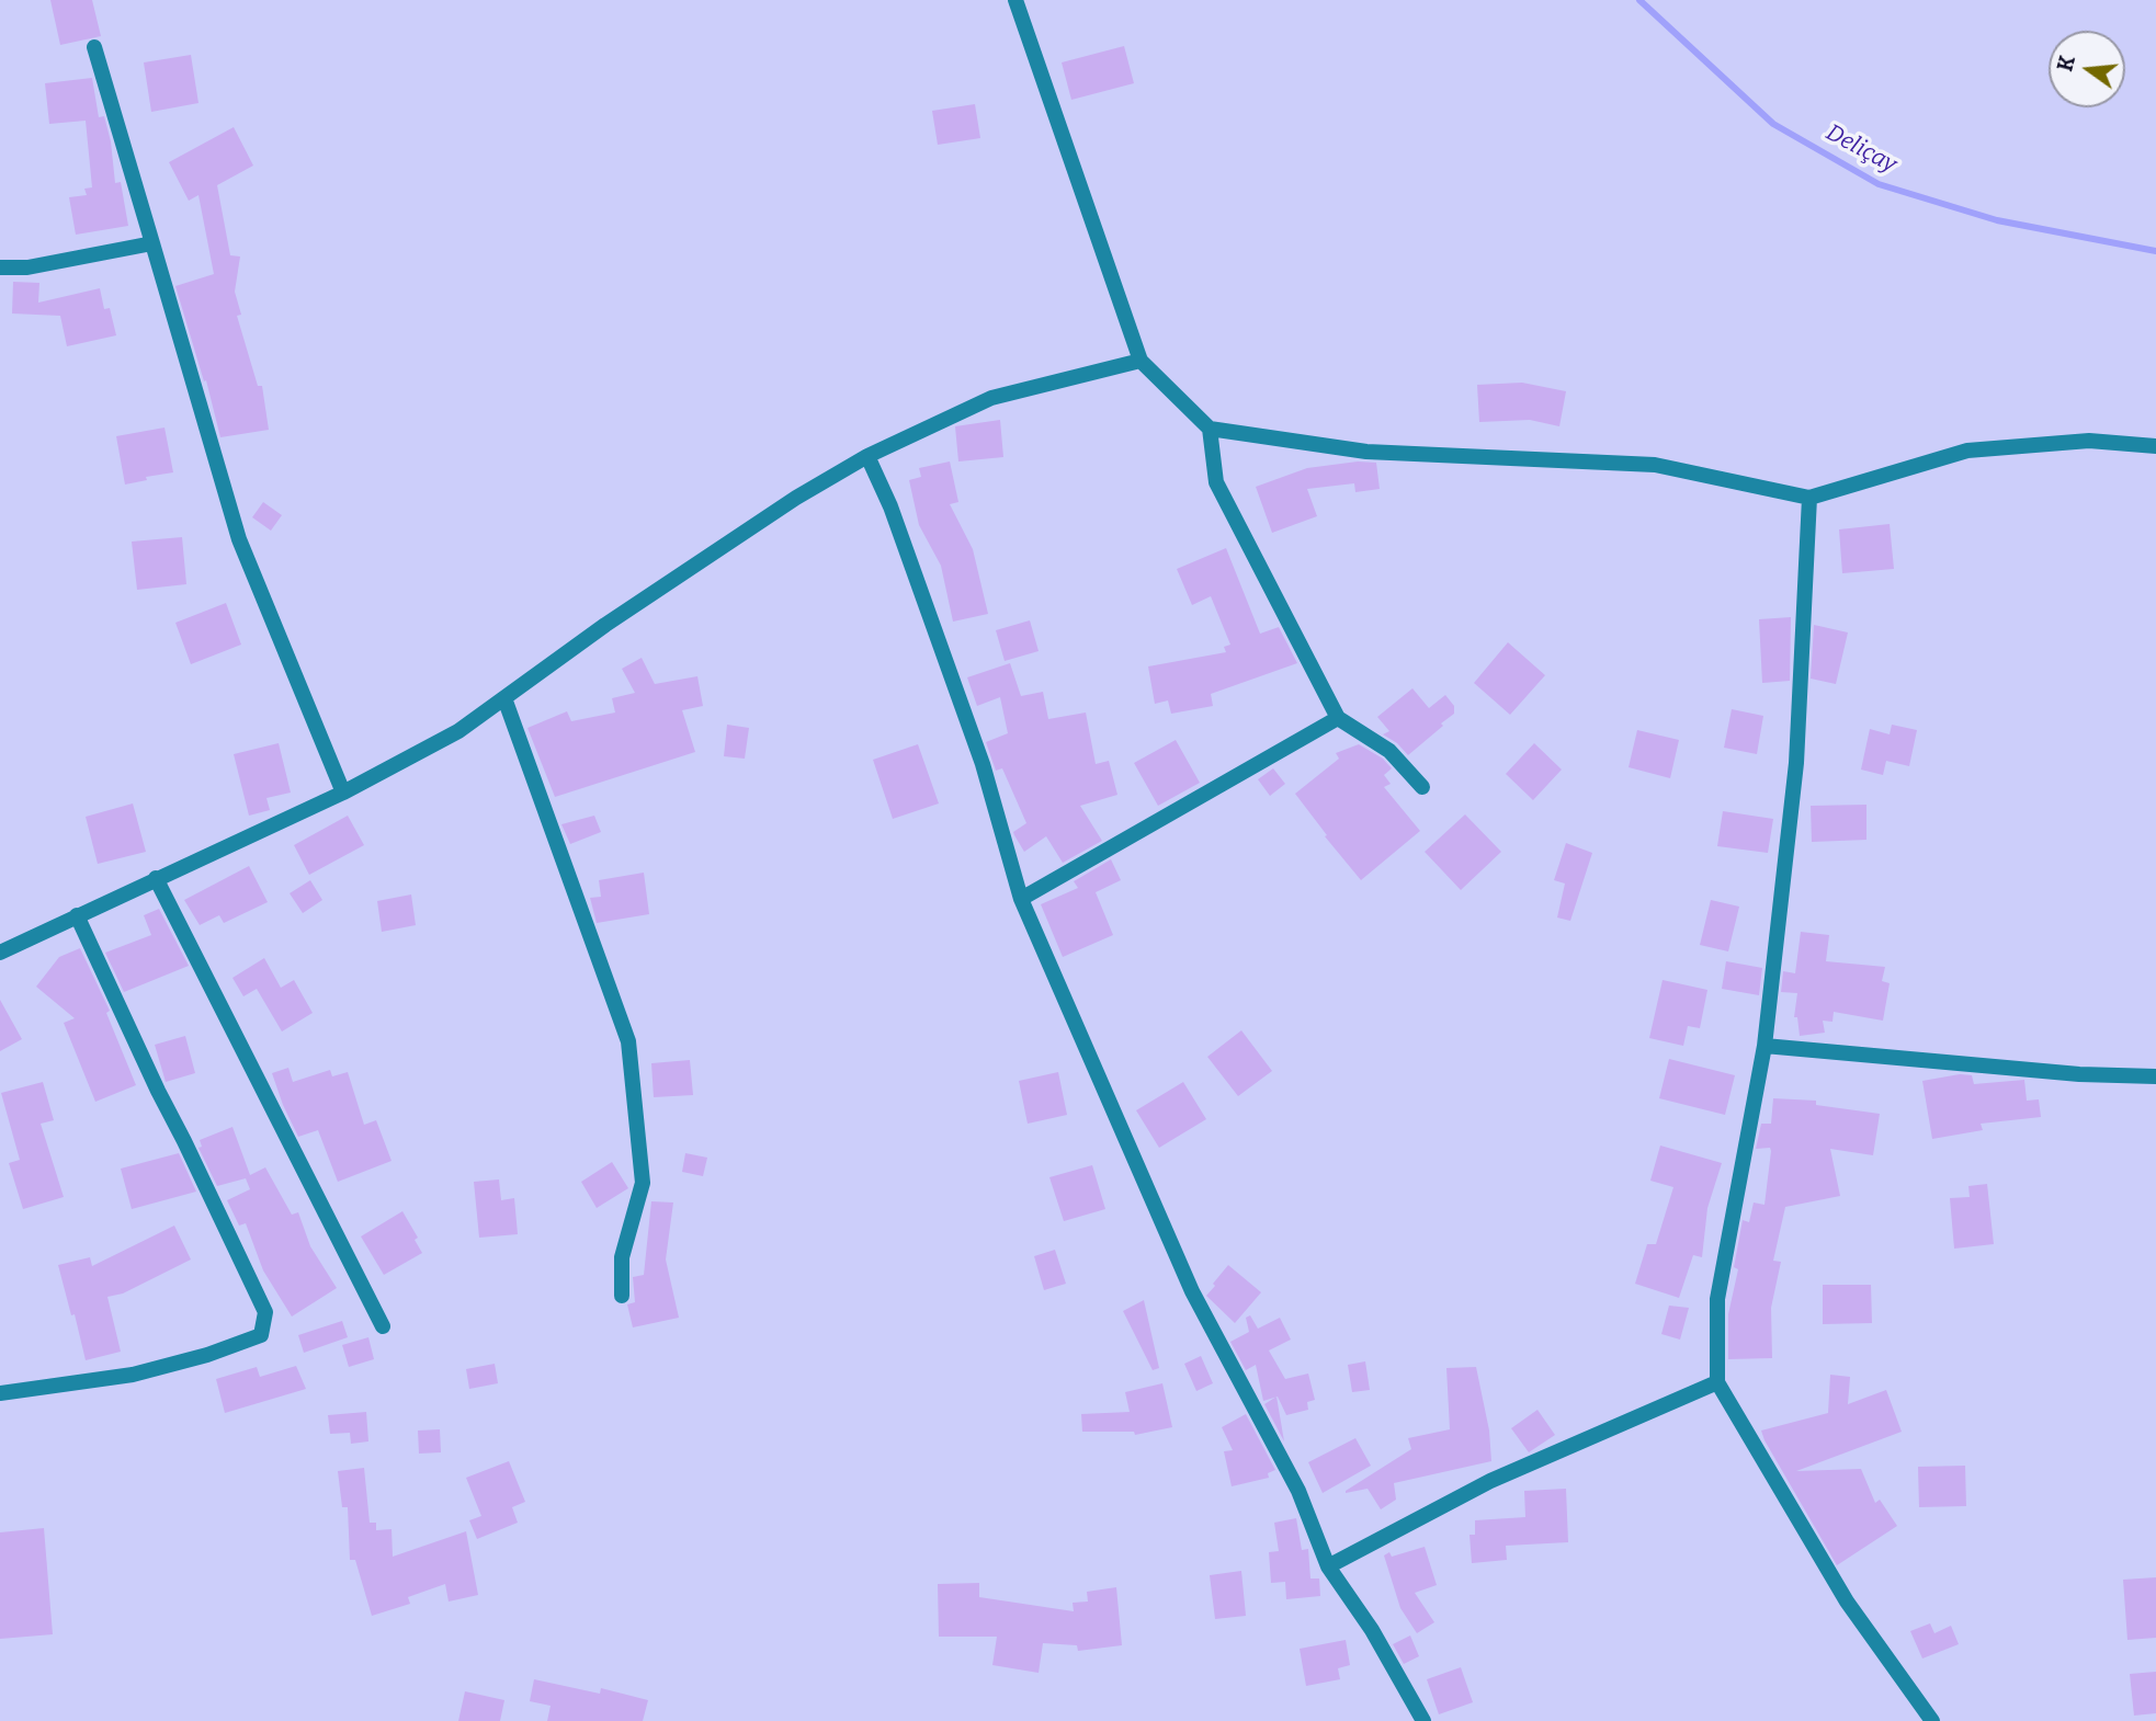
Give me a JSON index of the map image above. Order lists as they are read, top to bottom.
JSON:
{
  "water": ["Deliçay"],
  "north": "left"
}
